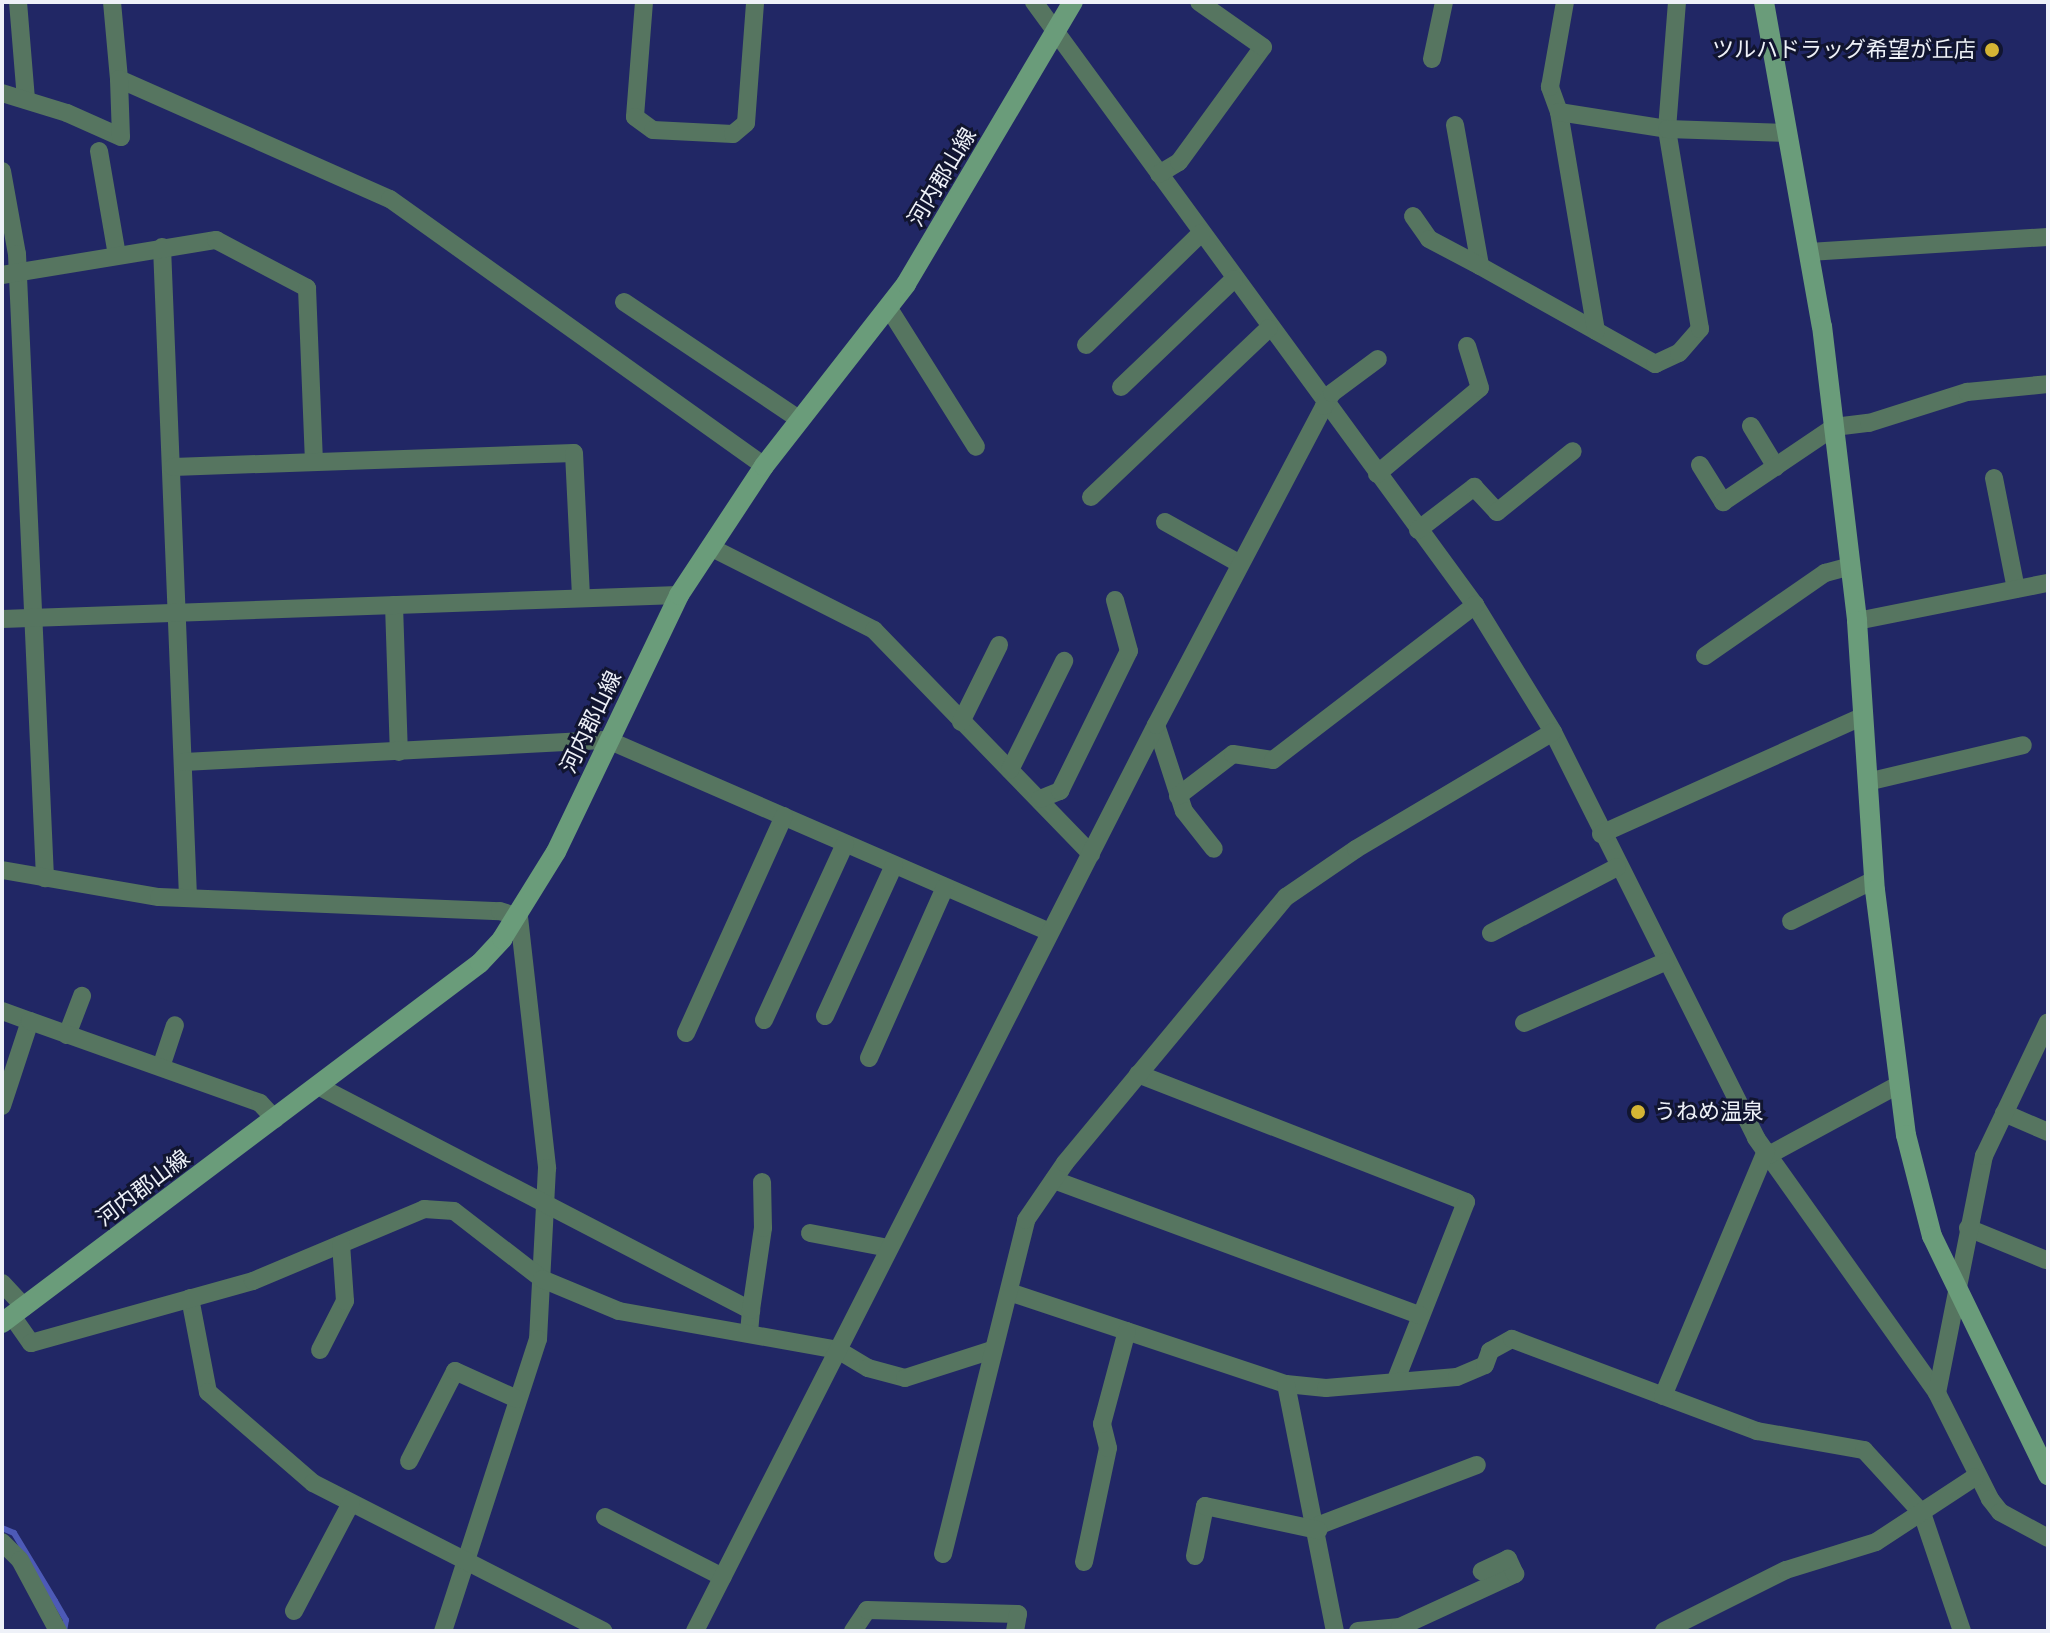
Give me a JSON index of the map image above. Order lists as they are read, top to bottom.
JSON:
{
  "streets": {
    "main road": ["河内郡山線"]
  },
  "places": ["ツルハドラッグ希望が丘店", "うねめ温泉"]
}
